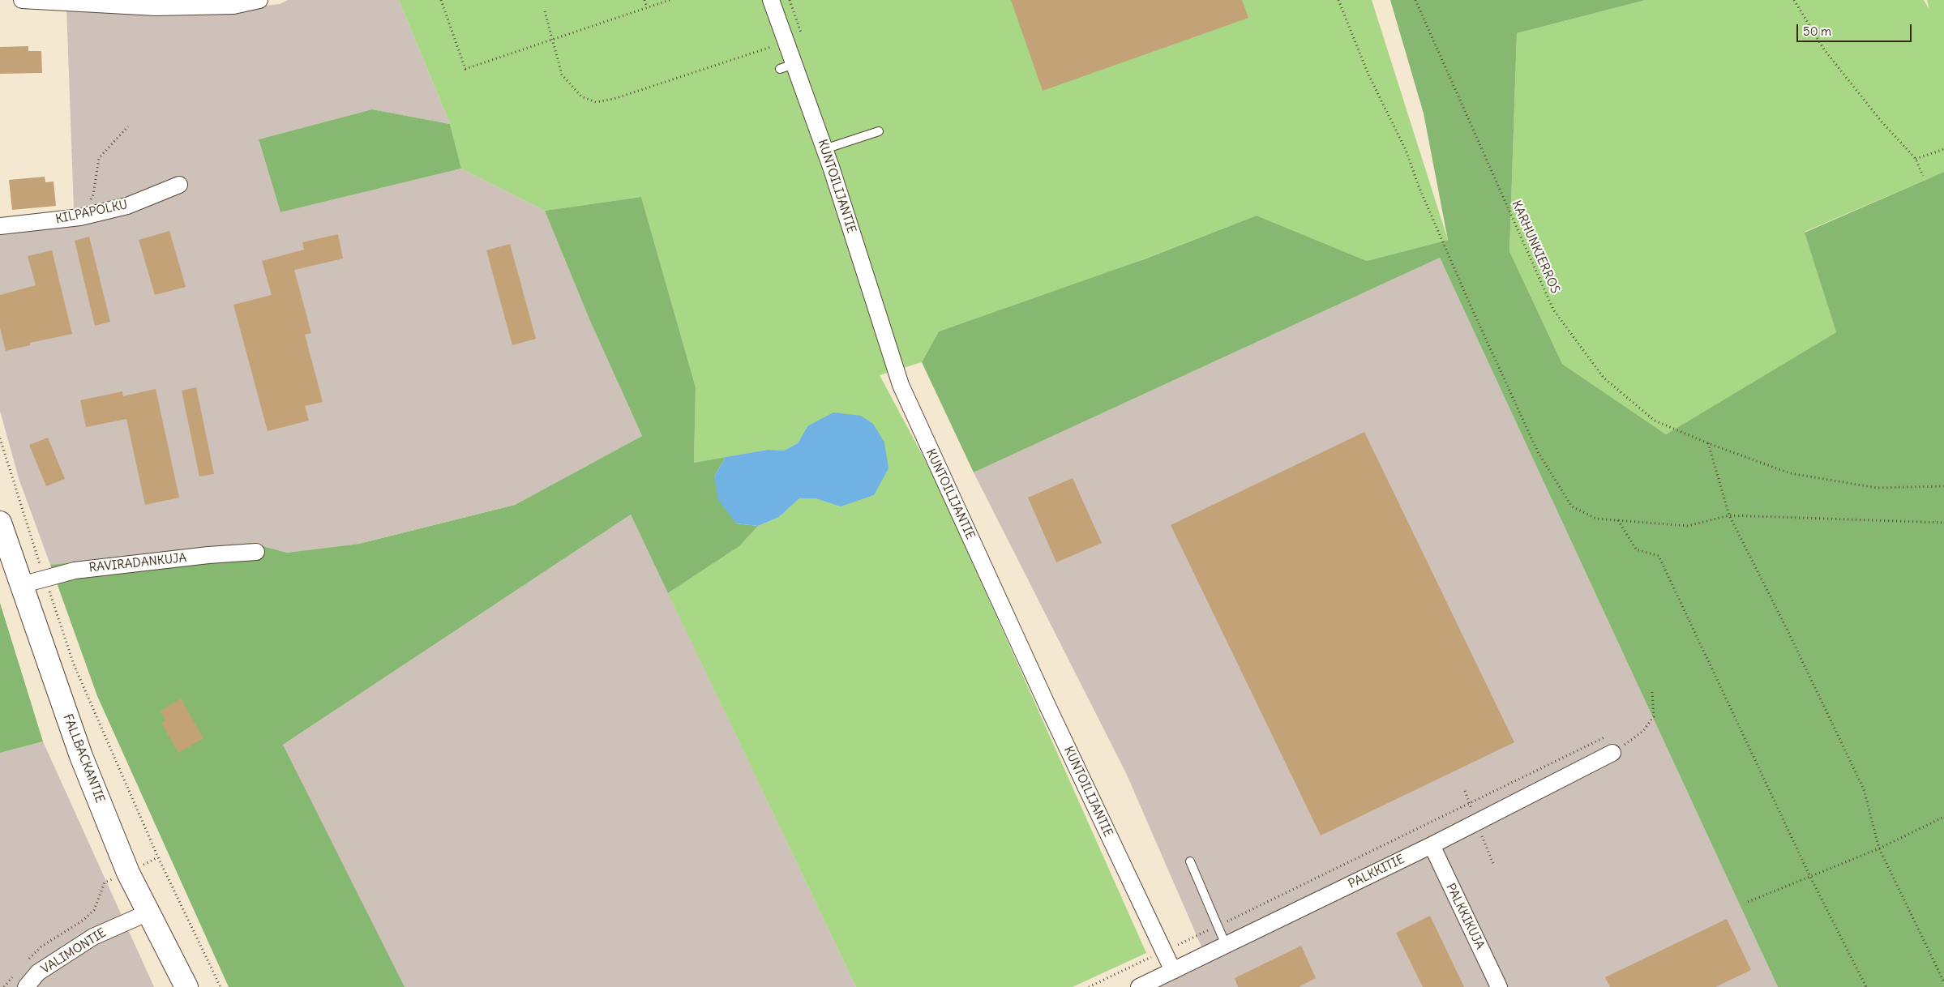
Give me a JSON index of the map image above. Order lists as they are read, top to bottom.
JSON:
{
  "streets": {
    "street": [
      "KUNTOILIJANTIE",
      "KILPAPOLKU",
      "RAVIRADANKUJA",
      "FALLBACKANTIE",
      "PALKKITIE",
      "PALKKIKUJA",
      "VALIMONTIE"
    ],
    "path": ["KARHUNKIERROS"]
  },
  "crossings": [
    ["KUNTOILIJANTIE", "PALKKITIE"],
    ["RAVIRADANKUJA", "FALLBACKANTIE"],
    ["FALLBACKANTIE", "VALIMONTIE"],
    ["PALKKITIE", "PALKKIKUJA"]
  ],
  "scale_bar": "50 m"
}
